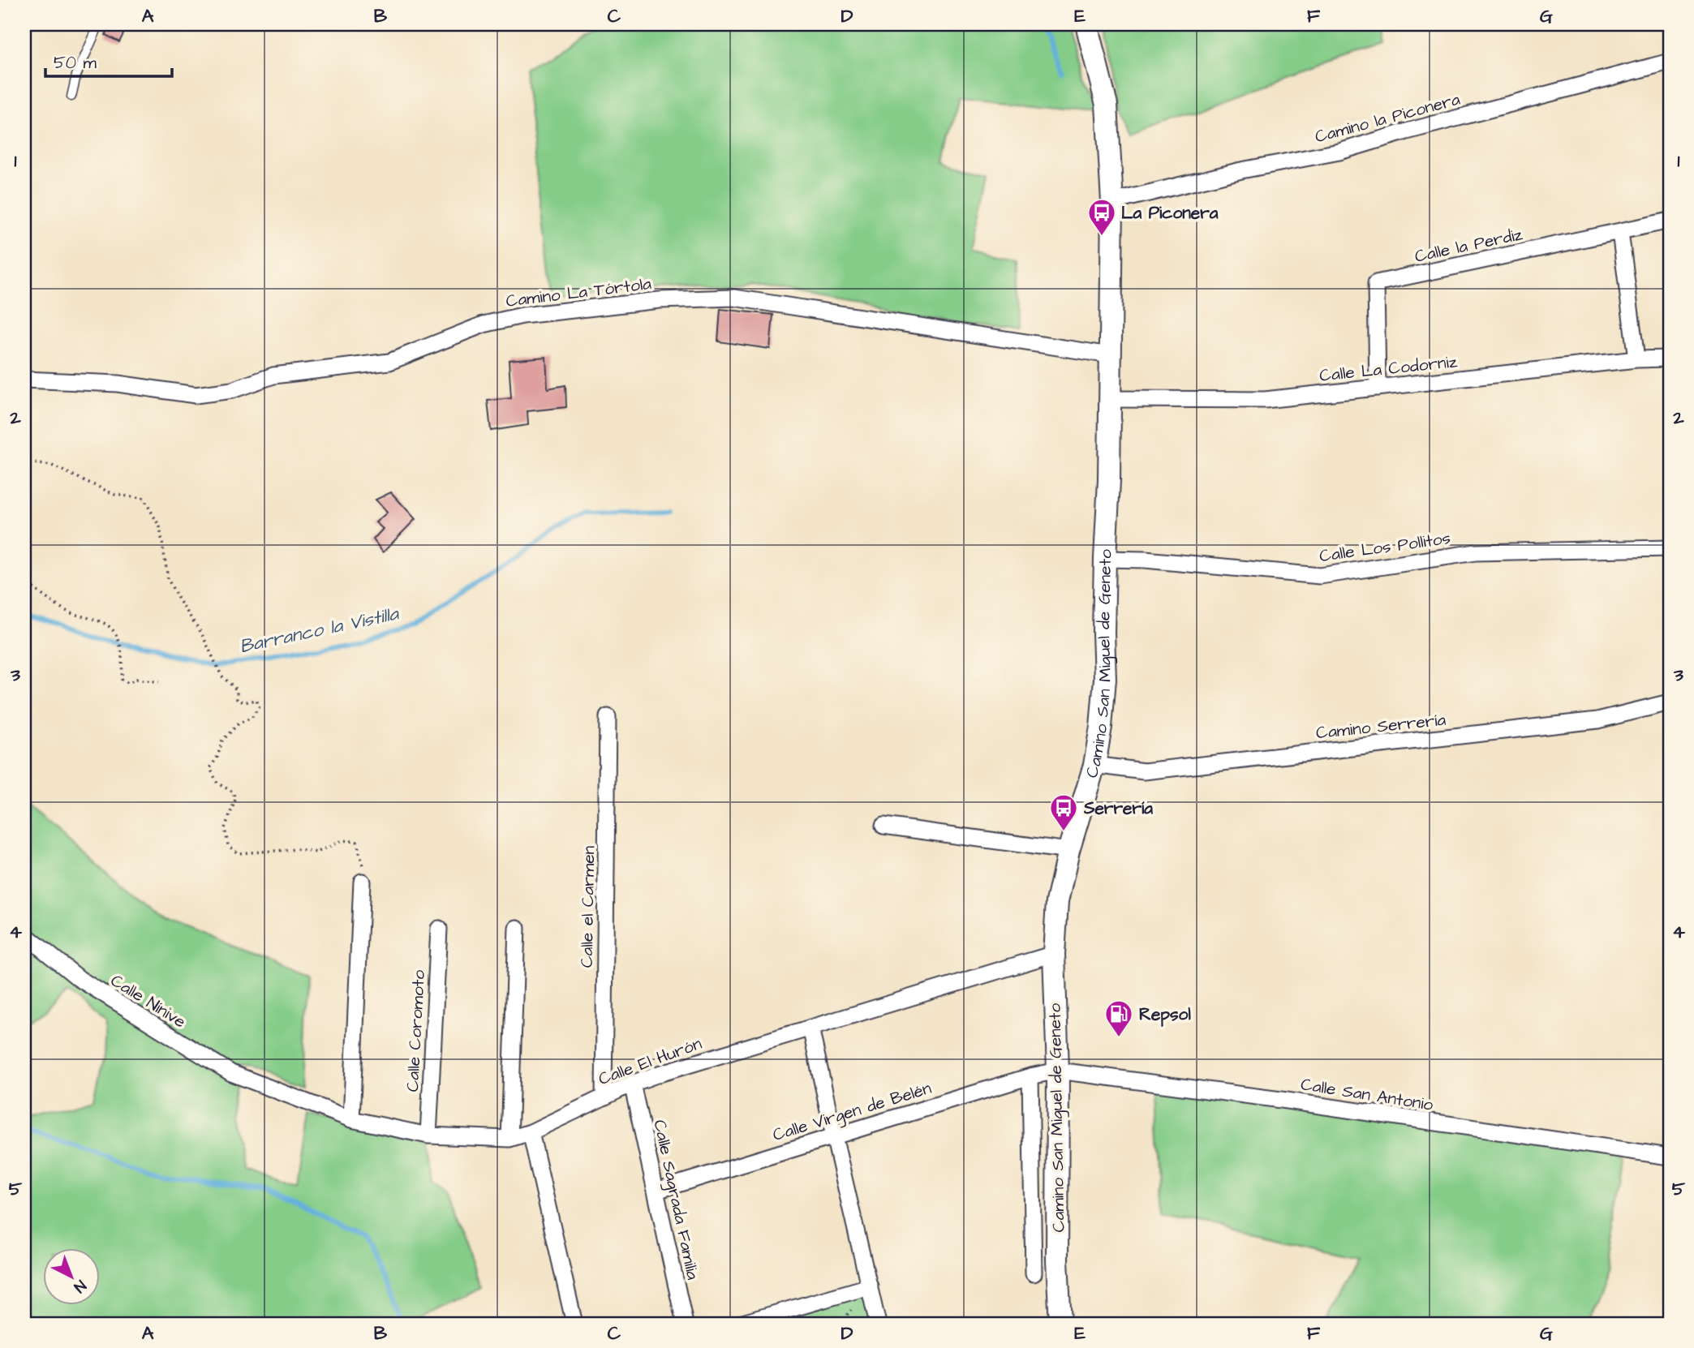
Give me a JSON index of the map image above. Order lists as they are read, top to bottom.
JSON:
{
  "streets": {
    "main road": ["Camino San Miguel de Geneto"],
    "street": [
      "Camino la Piconera",
      "Calle la Perdiz",
      "Camino La Tórtola",
      "Calle La Codorniz",
      "Calle Los Pollitos",
      "Camino Serrería",
      "Calle el Carmen",
      "Calle Nínive",
      "Calle Coromoto",
      "Calle El Hurón",
      "Calle San Antonio",
      "Calle Virgen de Belén",
      "Calle Sagrada Familia"
    ]
  },
  "crossings": [
    ["Camino la Piconera", "Camino San Miguel de Geneto"],
    ["Calle la Perdiz", "Calle La Codorniz"],
    ["Camino La Tórtola", "Camino San Miguel de Geneto"],
    ["Calle La Codorniz", "Camino San Miguel de Geneto"],
    ["Calle Los Pollitos", "Camino San Miguel de Geneto"],
    ["Camino San Miguel de Geneto", "Camino Serrería"],
    ["Camino San Miguel de Geneto", "Calle El Hurón"],
    ["Camino San Miguel de Geneto", "Calle San Antonio"],
    ["Camino San Miguel de Geneto", "Calle Virgen de Belén"],
    ["Calle el Carmen", "Calle El Hurón"],
    ["Calle Nínive", "Calle El Hurón"],
    ["Calle Coromoto", "Calle El Hurón"],
    ["Calle El Hurón", "Calle Sagrada Familia"],
    ["Calle San Antonio", "Calle Virgen de Belén"],
    ["Calle Virgen de Belén", "Calle Sagrada Familia"]
  ],
  "water": ["Barranco la Vistilla"],
  "places": {
    "bus stop": ["La Piconera", "Serrería"],
    "fuel station": ["Repsol"]
  },
  "scale_bar": "50 m",
  "north": "bottom right",
  "grid": {
    "columns": [
      "A",
      "B",
      "C",
      "D",
      "E",
      "F",
      "G"
    ],
    "rows": [
      "1",
      "2",
      "3",
      "4",
      "5"
    ]
  }
}
